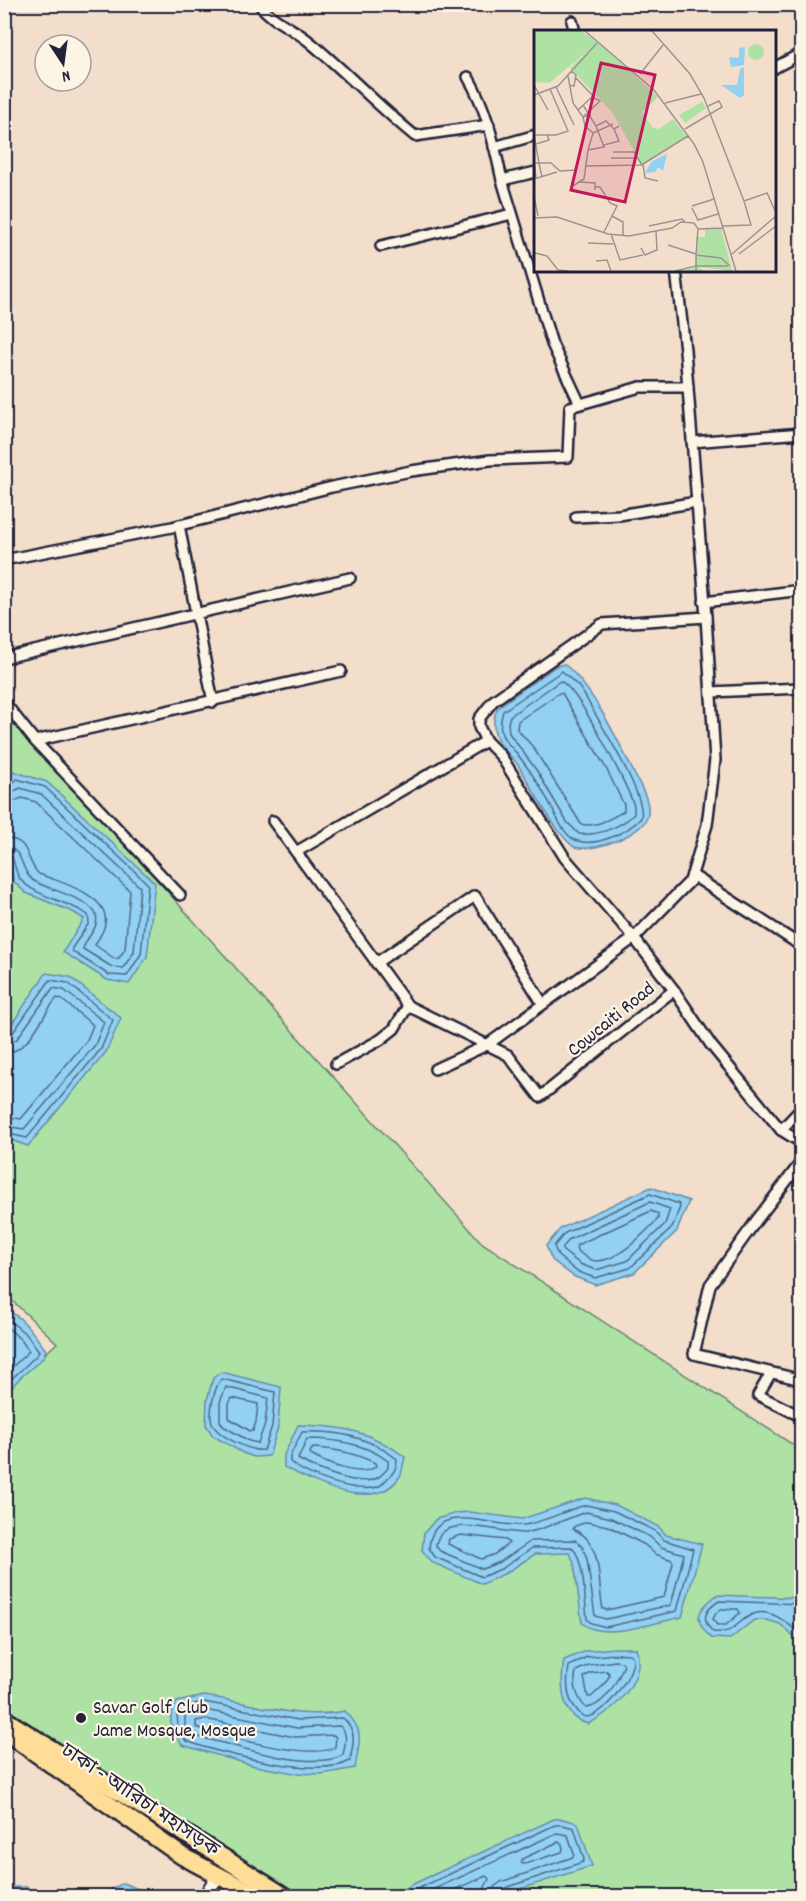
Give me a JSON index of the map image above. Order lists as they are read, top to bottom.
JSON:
{
  "streets": {
    "highway": ["ঢাকা - আরিচা মহাসড়ক"],
    "street": ["Cowcaiti Road"]
  },
  "places": ["Savar Golf Club Jame Mosque, Mosque"],
  "north": "bottom"
}
